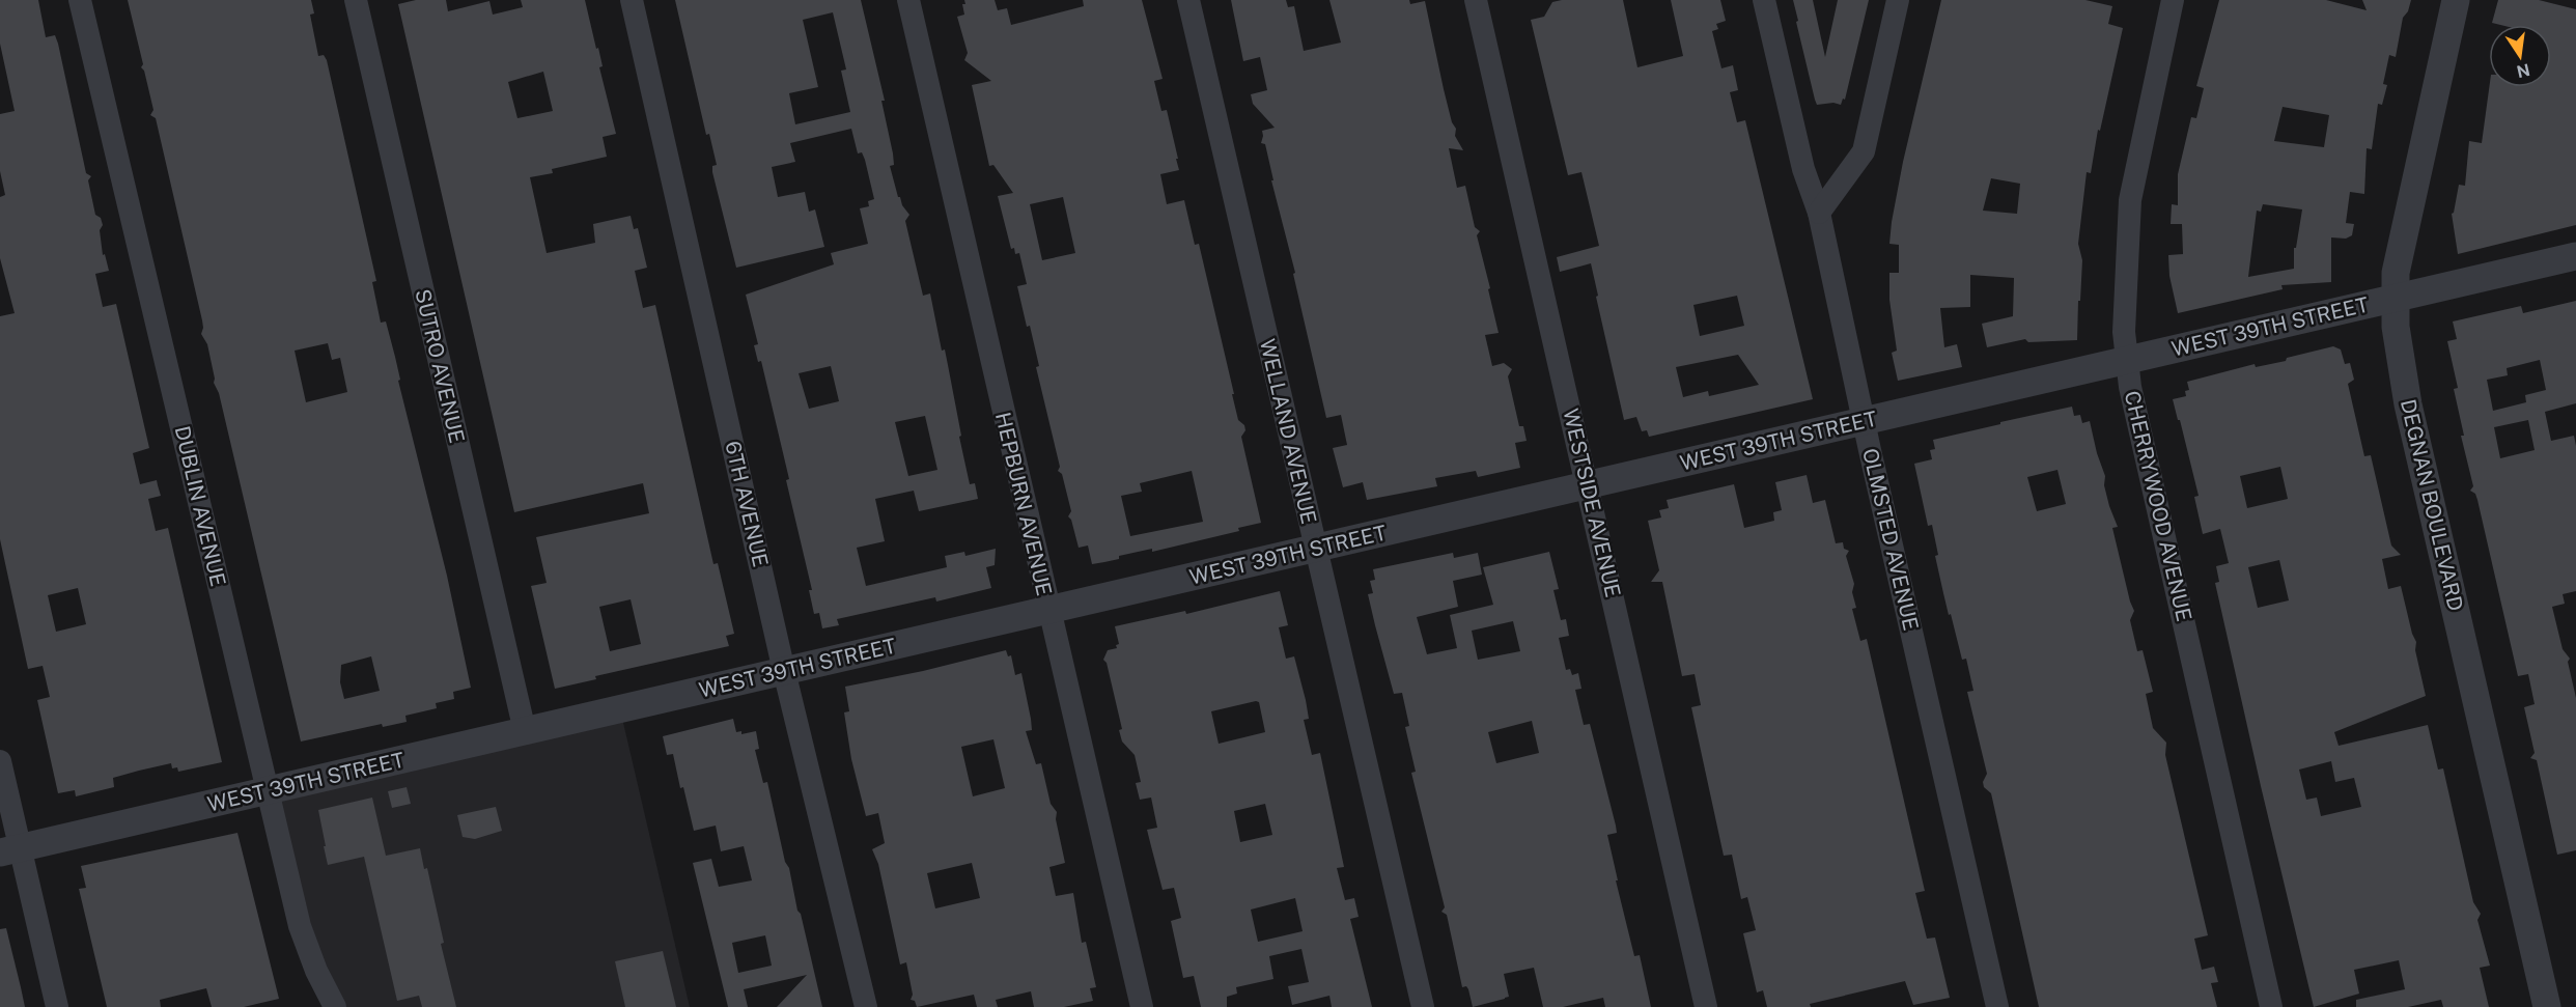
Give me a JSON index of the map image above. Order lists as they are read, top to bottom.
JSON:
{
  "streets": {
    "street": [
      "WEST 39TH STREET",
      "SUTRO AVENUE",
      "WELLAND AVENUE",
      "WESTSIDE AVENUE",
      "6TH AVENUE",
      "HEPBURN AVENUE",
      "DEGNAN BOULEVARD",
      "DUBLIN AVENUE",
      "CHERRYWOOD AVENUE",
      "OLMSTED AVENUE"
    ]
  },
  "crossings": [
    ["WEST 39TH STREET", "SUTRO AVENUE"],
    ["WEST 39TH STREET", "WELLAND AVENUE"],
    ["WEST 39TH STREET", "WESTSIDE AVENUE"],
    ["WEST 39TH STREET", "6TH AVENUE"],
    ["WEST 39TH STREET", "HEPBURN AVENUE"],
    ["WEST 39TH STREET", "DEGNAN BOULEVARD"],
    ["WEST 39TH STREET", "DUBLIN AVENUE"],
    ["WEST 39TH STREET", "CHERRYWOOD AVENUE"],
    ["WEST 39TH STREET", "OLMSTED AVENUE"]
  ],
  "north": "bottom"
}
